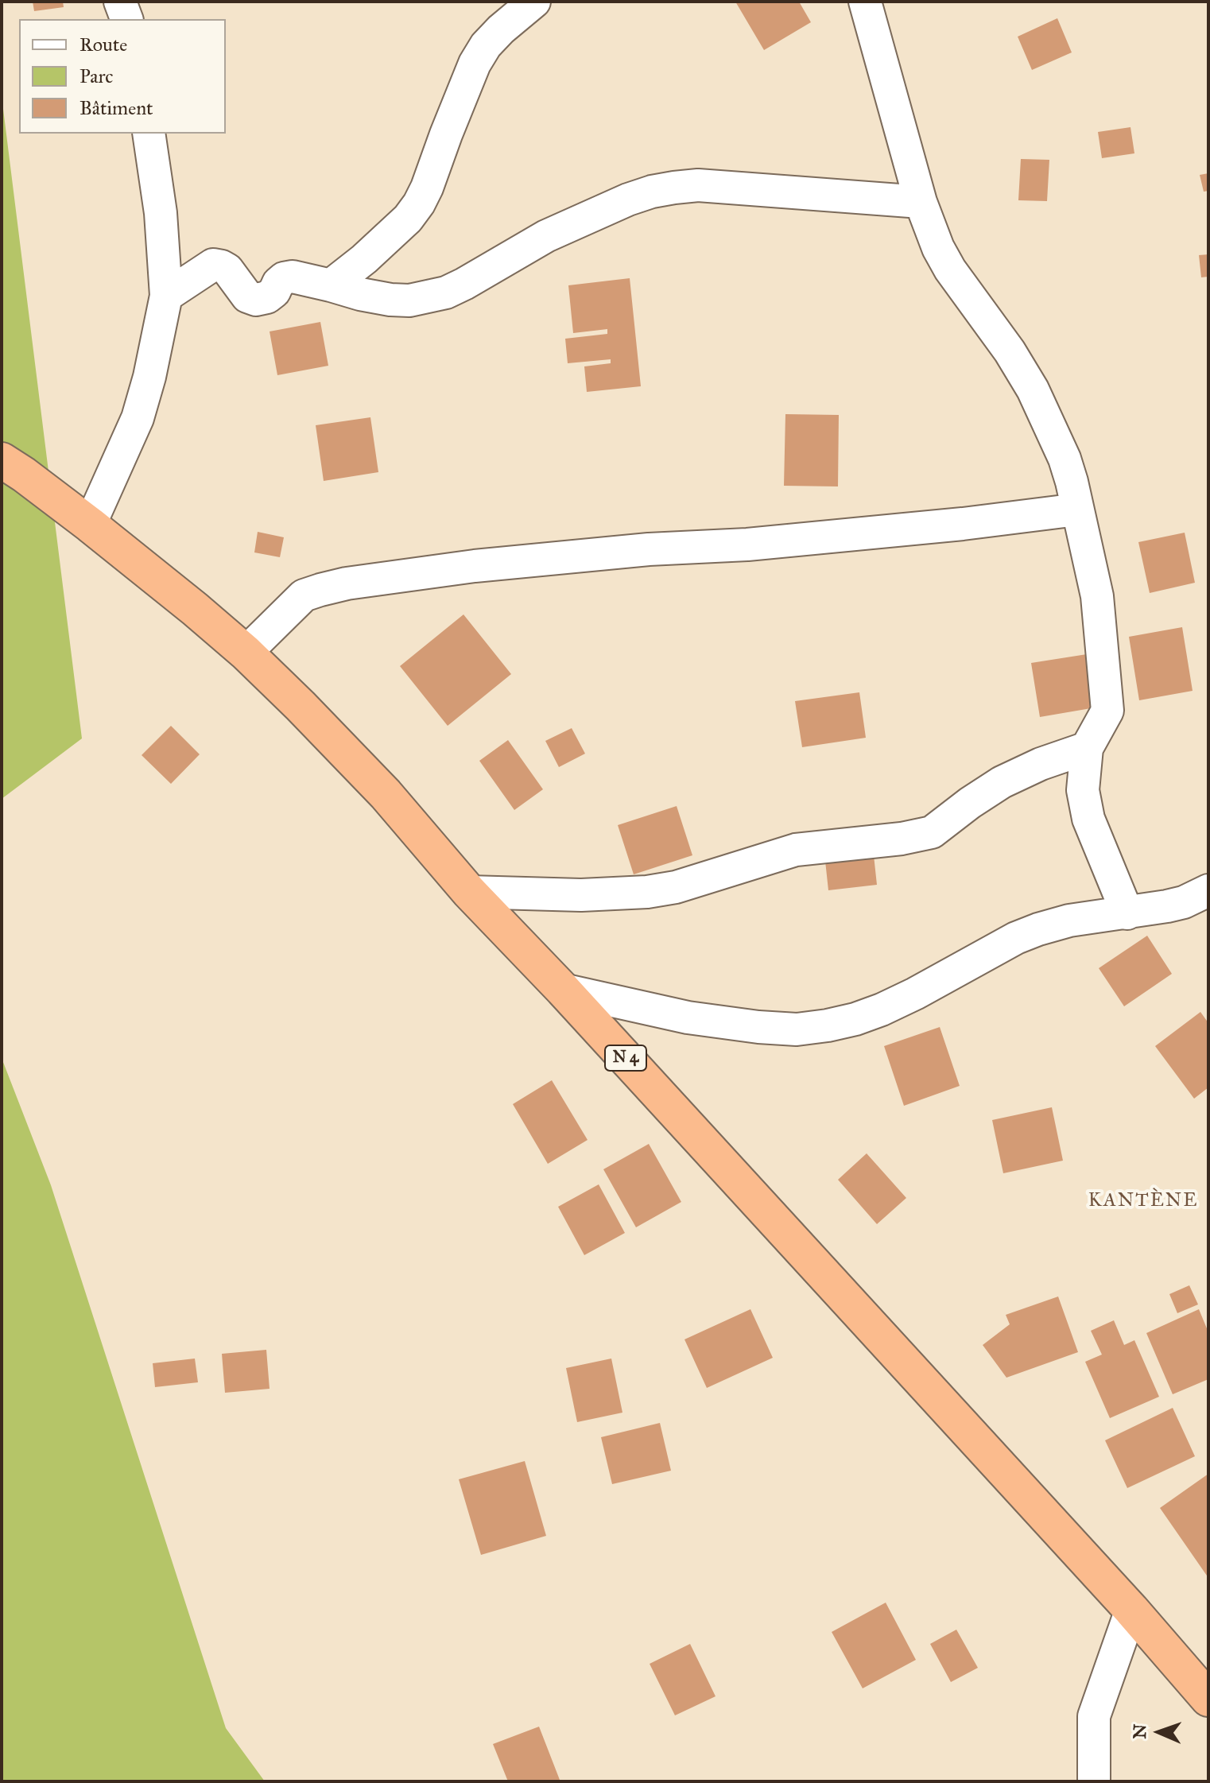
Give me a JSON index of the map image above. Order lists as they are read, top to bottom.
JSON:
{
  "streets": {
    "highway": ["N 4"]
  },
  "districts": ["KANTÈNE"],
  "legend": ["Route", "Parc", "Bâtiment"],
  "north": "left"
}
